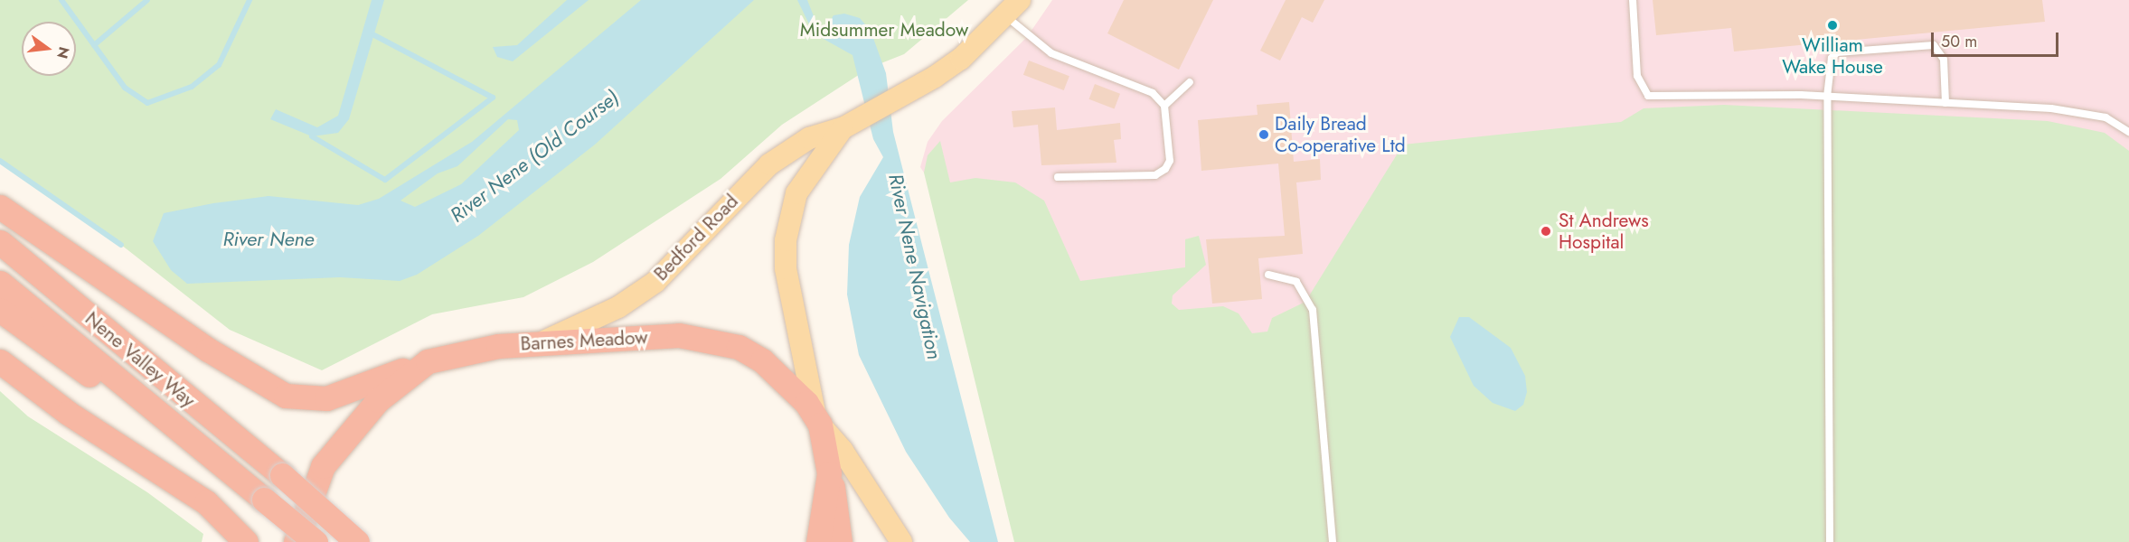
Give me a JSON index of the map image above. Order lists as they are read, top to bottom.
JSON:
{
  "streets": {
    "highway": ["Barnes Meadow", "Nene Valley Way"],
    "main road": ["Bedford Road"]
  },
  "crossings": [
    ["Bedford Road", "Barnes Meadow"]
  ],
  "water": ["River Nene (Old Course)", "River Nene", "River Nene Navigation"],
  "parks": ["Midsummer Meadow"],
  "places": ["William Wake House", "Daily Bread Co-operative Ltd", "St Andrews Hospital"],
  "scale_bar": "50 m",
  "north": "right"
}
